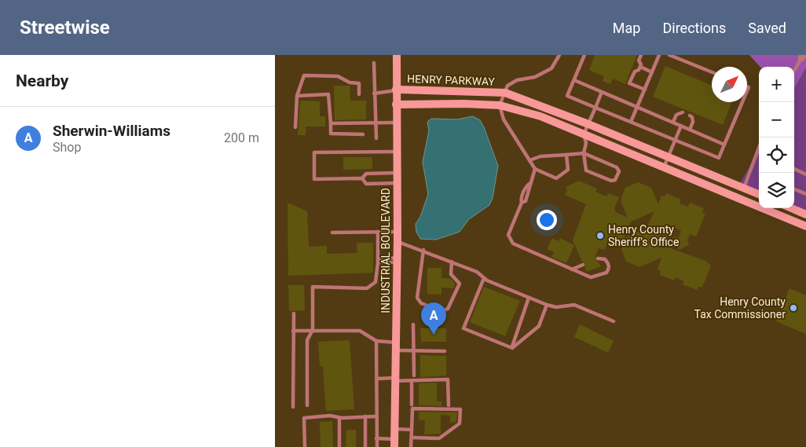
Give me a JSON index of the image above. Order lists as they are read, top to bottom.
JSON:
{
  "streets": {
    "street": ["HENRY PARKWAY", "INDUSTRIAL BOULEVARD"]
  },
  "crossings": [
    ["HENRY PARKWAY", "INDUSTRIAL BOULEVARD"]
  ],
  "places": ["Henry County Sheriff's Office", "Henry County Tax Commissioner"],
  "north": "top right",
  "page": {
    "header": "Streetwise",
    "nav": ["Map", "Directions", "Saved"],
    "heading": "Nearby",
    "map_buttons": ["+", "−"],
    "list": [
      {
        "mark": "A",
        "name": "Sherwin-Williams",
        "note": "Shop",
        "value": "200 m"
      }
    ],
    "pins": "A"
  }
}
